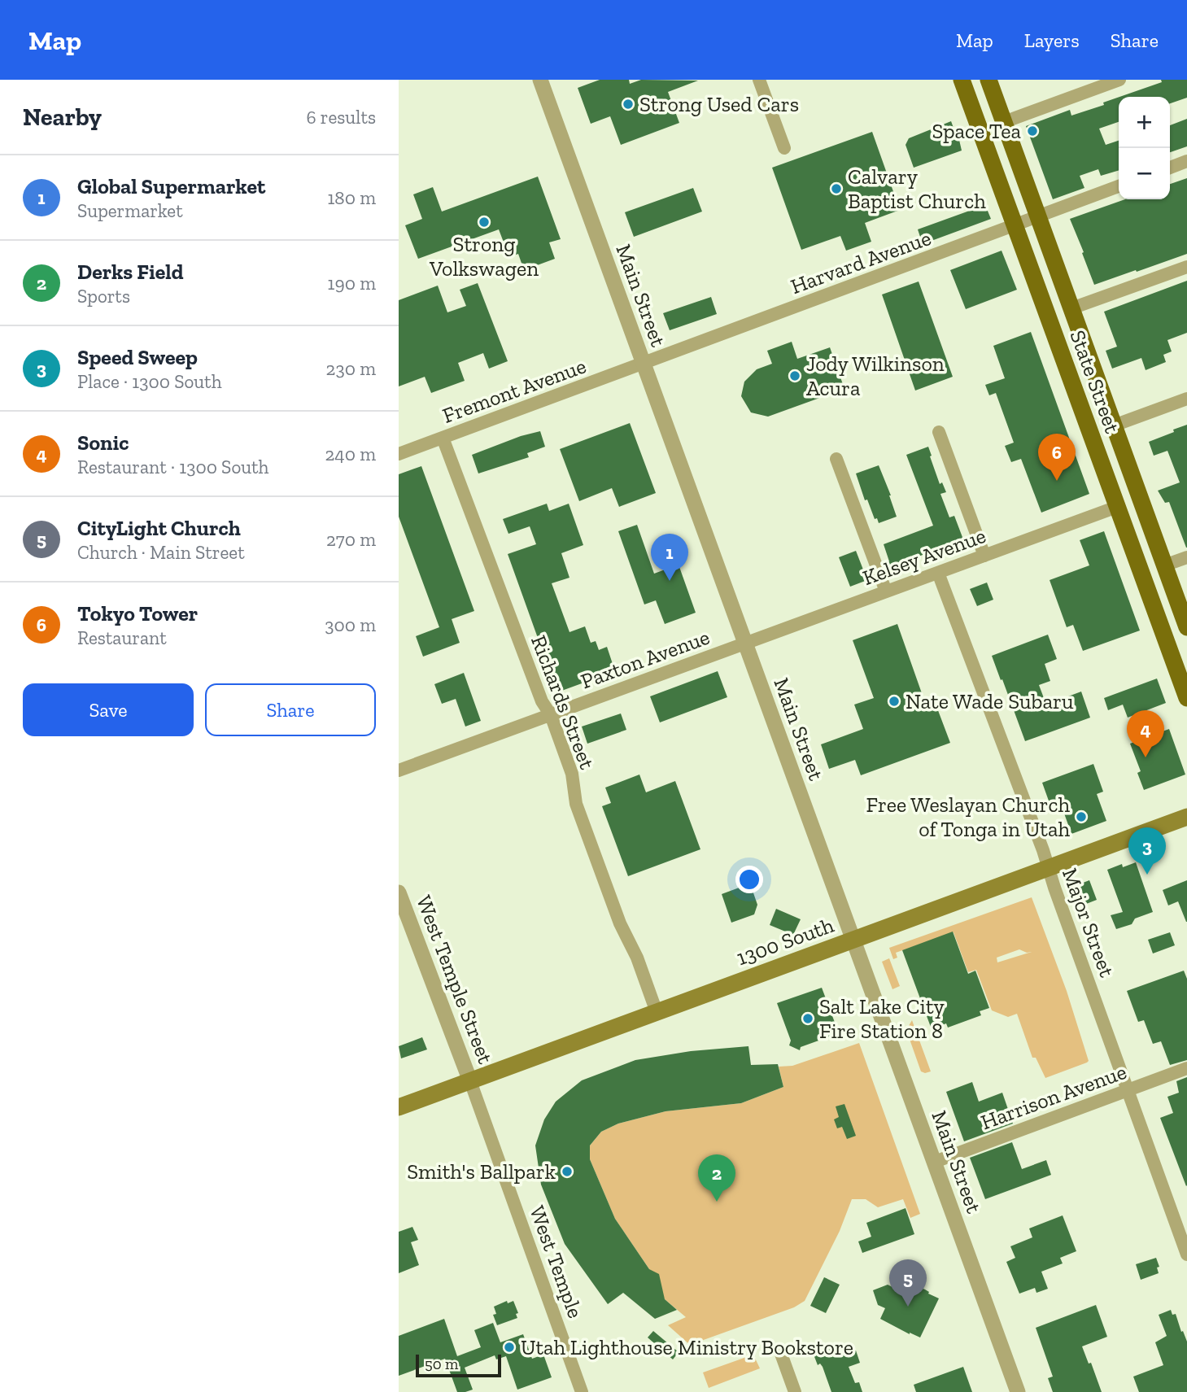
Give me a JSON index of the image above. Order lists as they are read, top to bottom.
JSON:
{
  "streets": {
    "main road": ["State Street", "1300 South"],
    "street": [
      "Harvard Avenue",
      "Main Street",
      "Fremont Avenue",
      "Kelsey Avenue",
      "Paxton Avenue",
      "Richards Street",
      "Major Street",
      "West Temple Street",
      "Harrison Avenue",
      "West Temple"
    ]
  },
  "crossings": [
    ["Harvard Avenue", "Main Street"],
    ["Harvard Avenue", "State Street"],
    ["Harvard Avenue", "Fremont Avenue"],
    ["Main Street", "Fremont Avenue"],
    ["Main Street", "Kelsey Avenue"],
    ["Main Street", "Paxton Avenue"],
    ["Main Street", "1300 South"],
    ["Main Street", "Harrison Avenue"],
    ["State Street", "Kelsey Avenue"],
    ["Fremont Avenue", "Richards Street"],
    ["Kelsey Avenue", "Paxton Avenue"],
    ["Kelsey Avenue", "Major Street"],
    ["Paxton Avenue", "Richards Street"],
    ["Richards Street", "1300 South"],
    ["Major Street", "1300 South"],
    ["Major Street", "Harrison Avenue"],
    ["1300 South", "West Temple Street"],
    ["1300 South", "West Temple"],
    ["West Temple Street", "West Temple"]
  ],
  "places": [
    "Strong Used Cars",
    "Space Tea",
    "Calvary Baptist Church",
    "Strong Volkswagen",
    "Jody Wilkinson Acura",
    "Nate Wade Subaru",
    "Free Weslayan Church of Tonga in Utah",
    "Salt Lake City Fire Station 8",
    "Smith's Ballpark",
    "Utah Lighthouse Ministry Bookstore"
  ],
  "scale_bar": "50 m",
  "page": {
    "header": "Map",
    "nav": ["Map", "Layers", "Share"],
    "heading": ["Nearby", "6 results"],
    "map_buttons": ["+", "−"],
    "list": [
      {
        "mark": "1",
        "name": "Global Supermarket",
        "note": "Supermarket",
        "value": "180 m"
      },
      {
        "mark": "2",
        "name": "Derks Field",
        "note": "Sports",
        "value": "190 m"
      },
      {
        "mark": "3",
        "name": "Speed Sweep",
        "note": "Place · 1300 South",
        "value": "230 m"
      },
      {
        "mark": "4",
        "name": "Sonic",
        "note": "Restaurant · 1300 South",
        "value": "240 m"
      },
      {
        "mark": "5",
        "name": "CityLight Church",
        "note": "Church · Main Street",
        "value": "270 m"
      },
      {
        "mark": "6",
        "name": "Tokyo Tower",
        "note": "Restaurant",
        "value": "300 m"
      }
    ],
    "pins": [
      "6",
      "1",
      "4",
      "3",
      "2",
      "5"
    ],
    "buttons": ["Save", "Share"],
    "scale": "50 m"
  }
}
